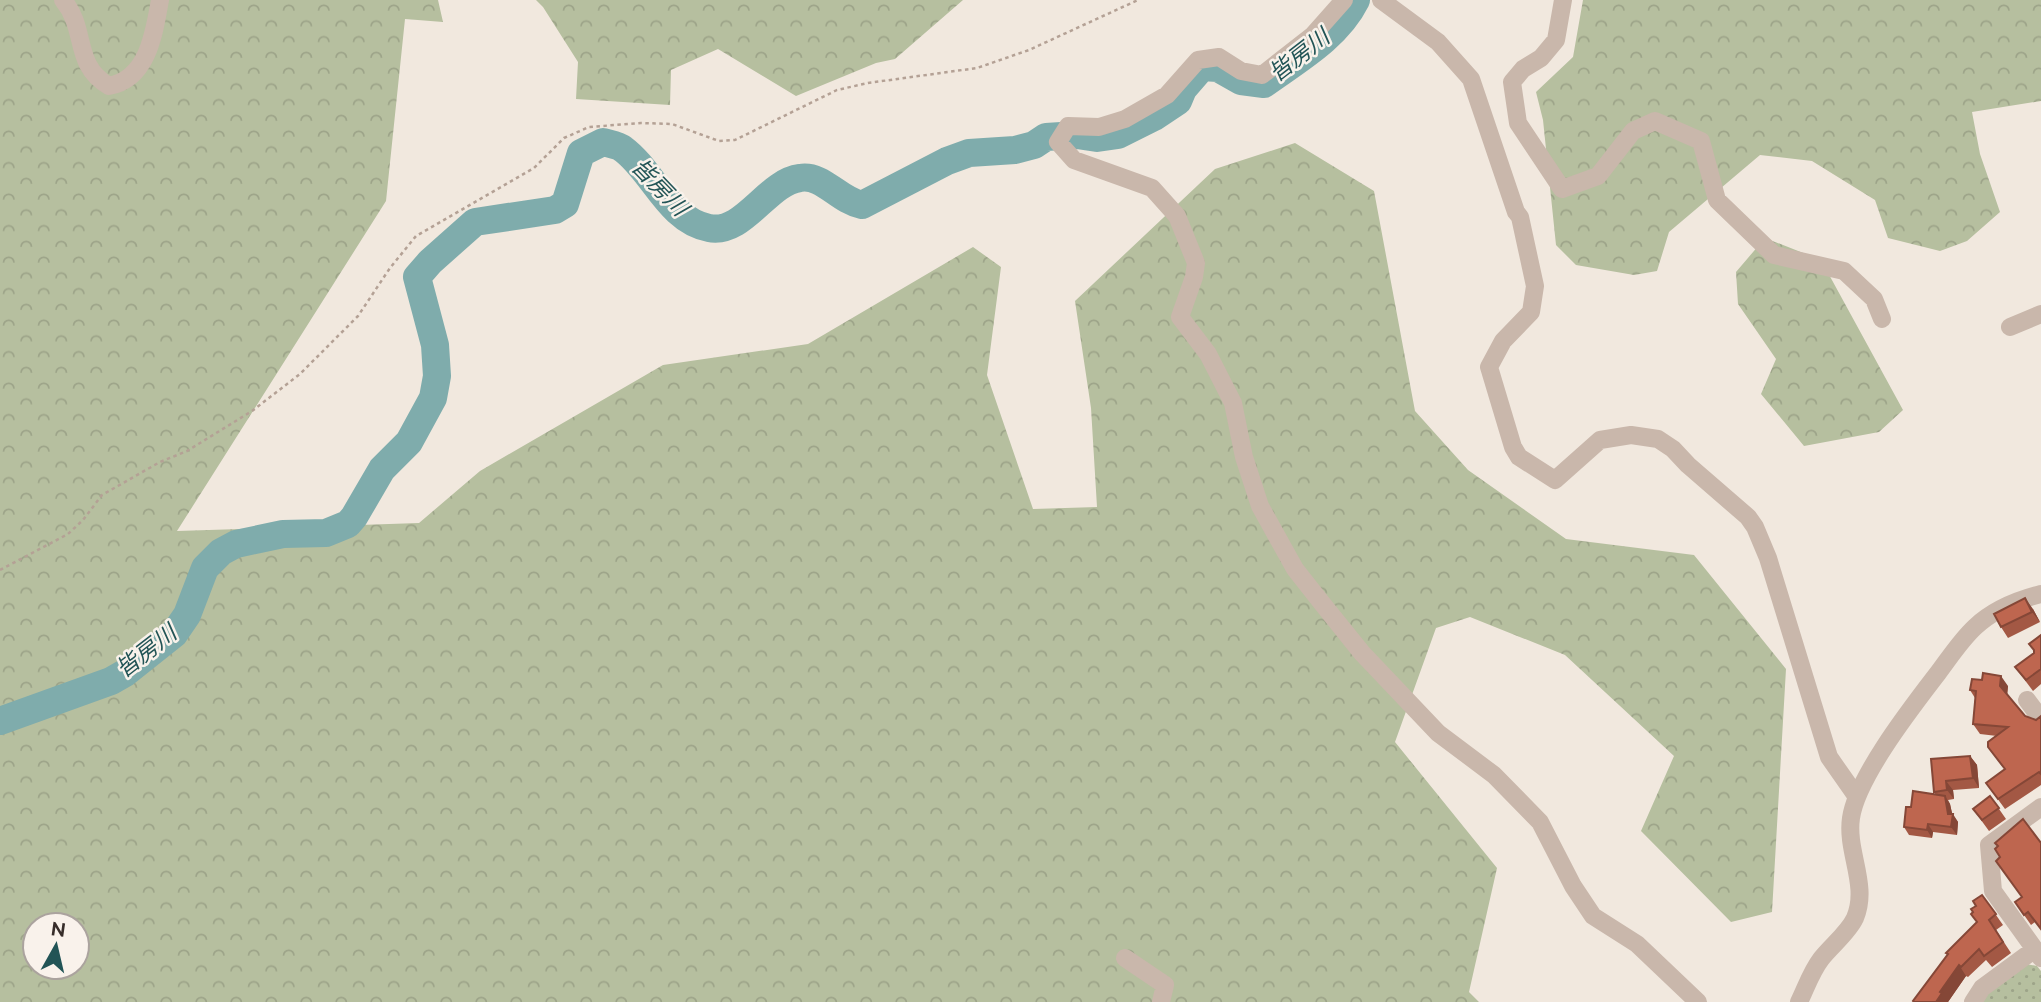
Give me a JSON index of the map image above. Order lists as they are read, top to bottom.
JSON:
{
  "water": ["皆房川"],
  "north": "top"
}
